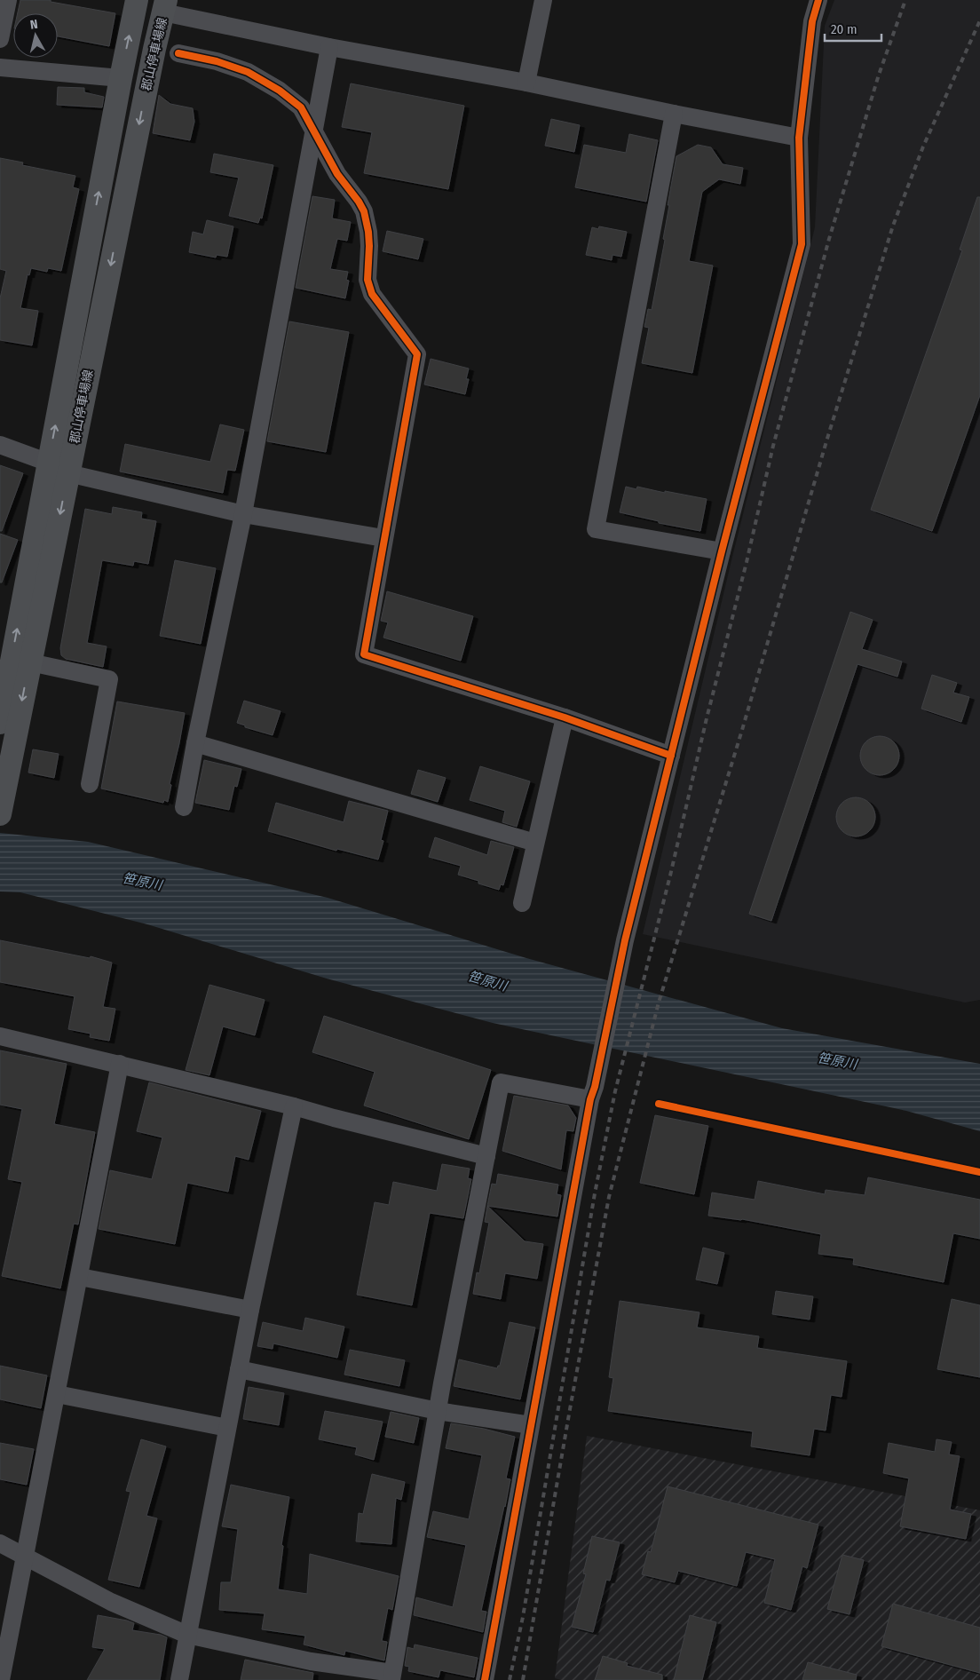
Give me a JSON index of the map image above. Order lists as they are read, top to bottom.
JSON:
{
  "streets": {
    "main road": ["郡山停車場線"]
  },
  "water": ["笹原川"],
  "scale_bar": "20 m",
  "north": "top"
}
